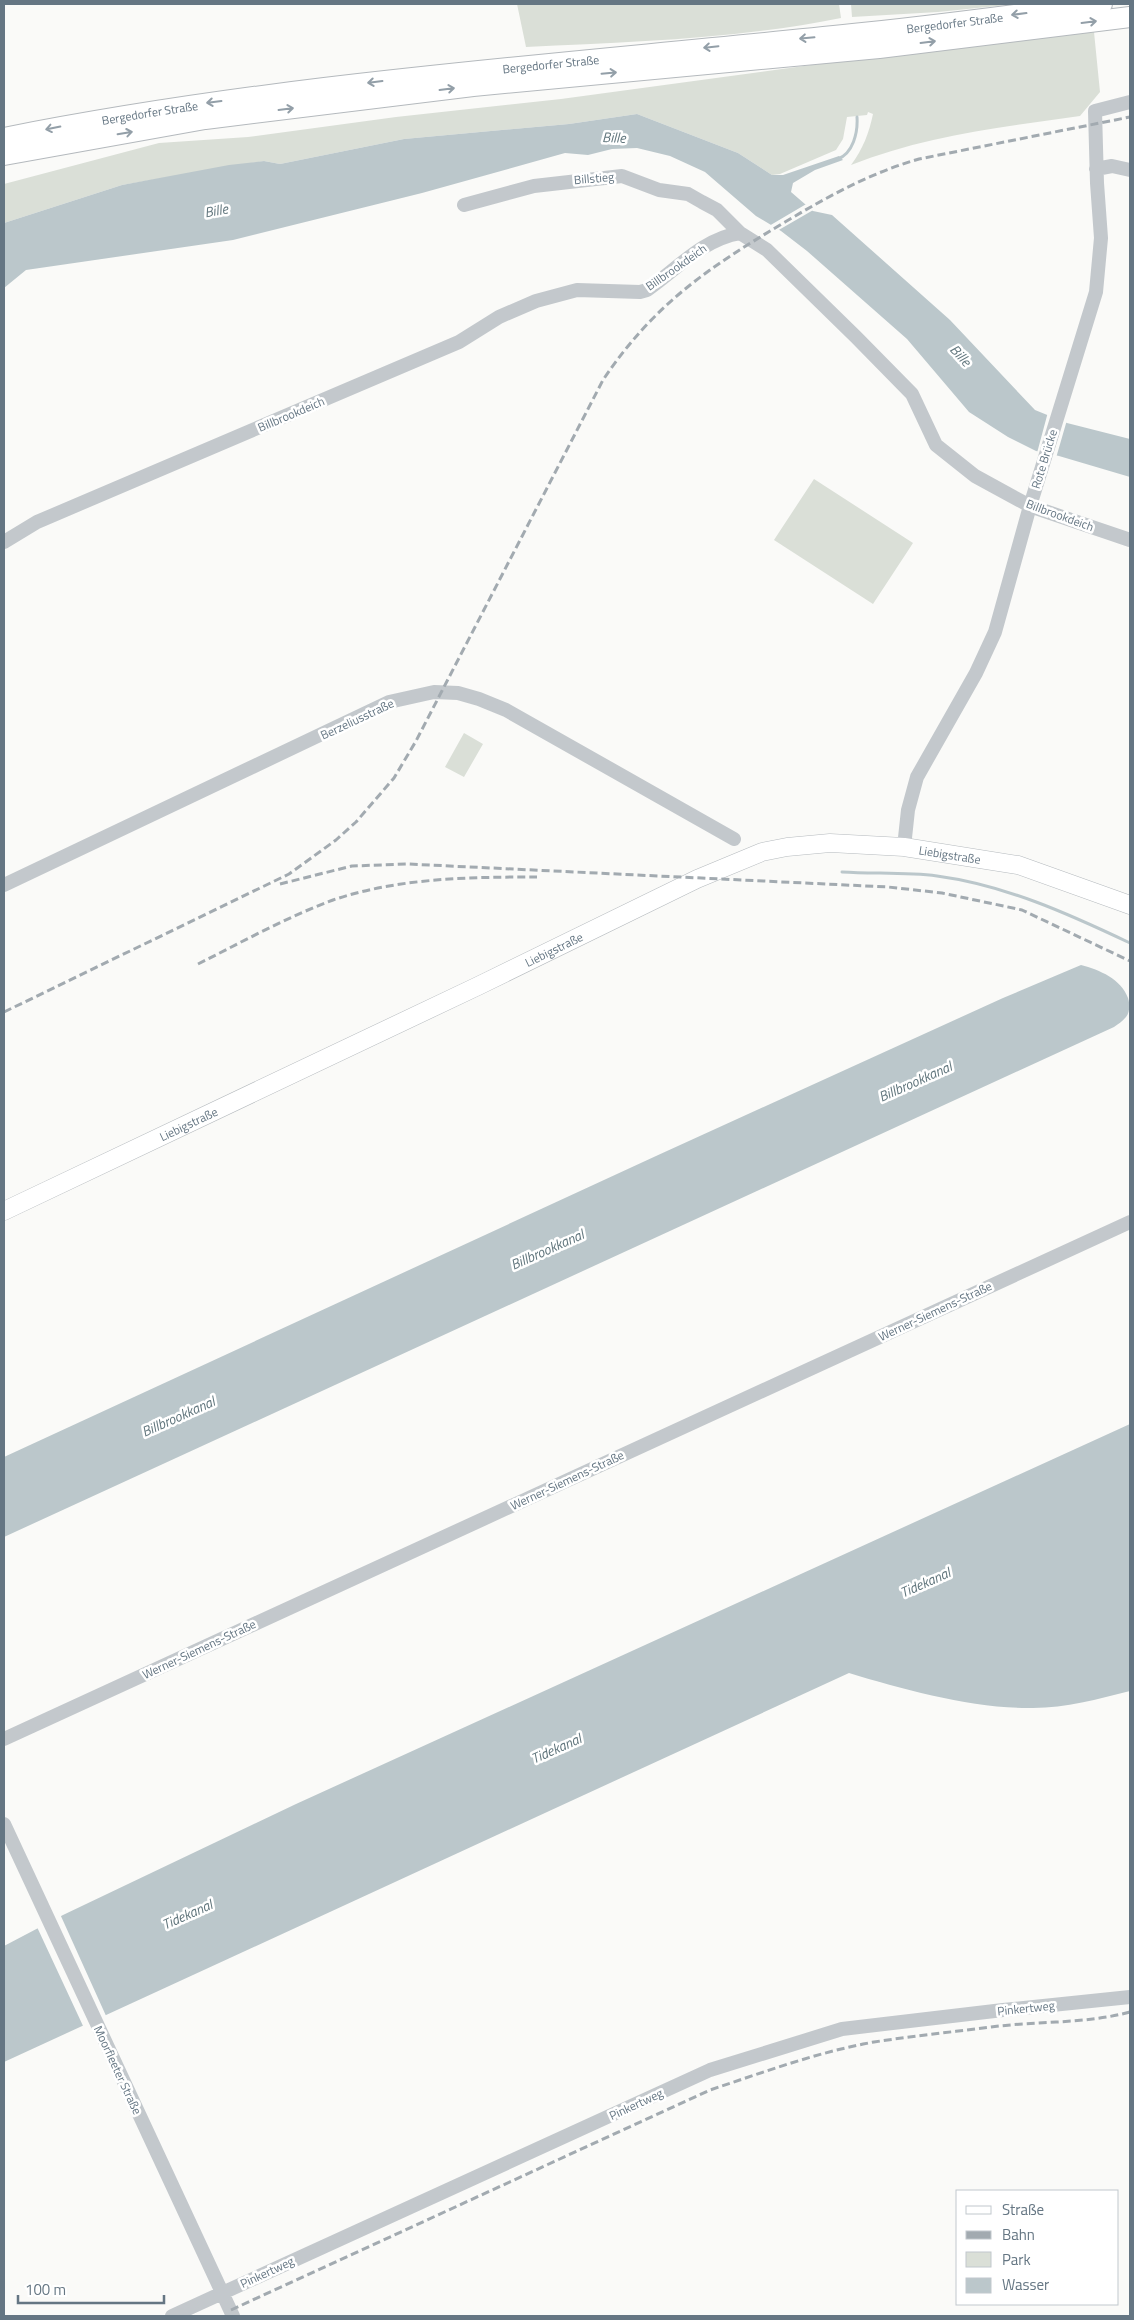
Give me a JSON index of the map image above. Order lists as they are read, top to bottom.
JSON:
{
  "streets": {
    "highway": ["Bergedorfer Straße"],
    "main road": ["Liebigstraße"],
    "street": [
      "Billstieg",
      "Billbrookdeich",
      "Rote Brücke",
      "Berzeliusstraße",
      "Werner-Siemens-Straße",
      "Pinkertweg",
      "Moorfleeter Straße"
    ]
  },
  "crossings": [
    ["Billstieg", "Billbrookdeich"],
    ["Billbrookdeich", "Rote Brücke"],
    ["Rote Brücke", "Liebigstraße"],
    ["Pinkertweg", "Moorfleeter Straße"]
  ],
  "water": ["Bille", "Billbrookkanal", "Tidekanal"],
  "legend": [
    "Straße",
    "Bahn",
    "Park",
    "Wasser"
  ],
  "scale_bar": "100 m"
}
